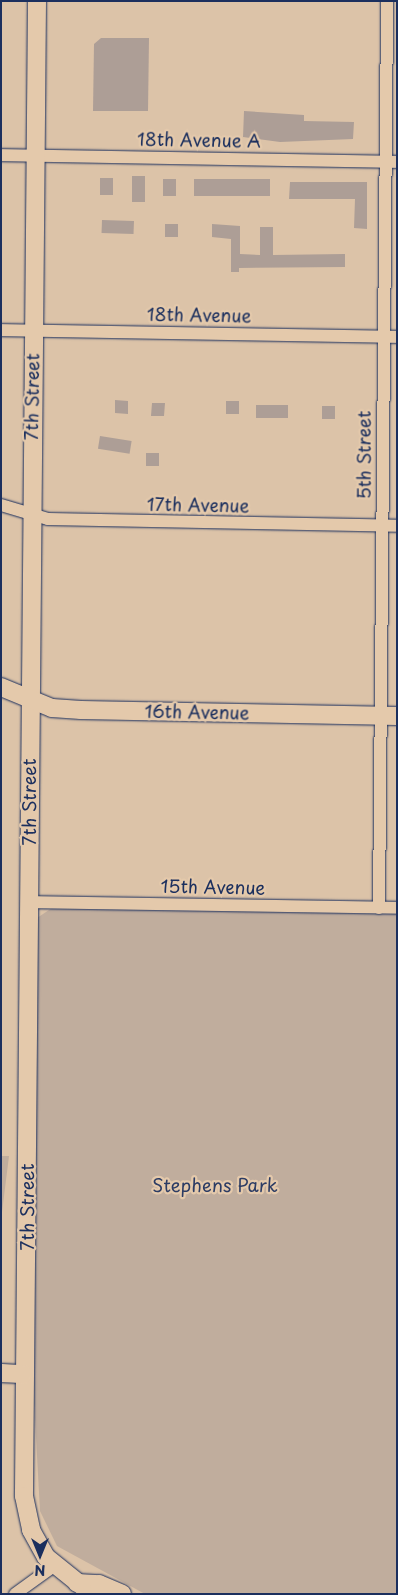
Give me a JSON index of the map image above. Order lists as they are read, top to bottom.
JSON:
{
  "streets": {
    "street": [
      "18th Avenue A",
      "18th Avenue",
      "7th Street",
      "5th Street",
      "17th Avenue",
      "16th Avenue",
      "15th Avenue"
    ]
  },
  "crossings": [
    ["18th Avenue A", "7th Street"],
    ["18th Avenue A", "5th Street"],
    ["18th Avenue", "7th Street"],
    ["18th Avenue", "5th Street"],
    ["7th Street", "17th Avenue"],
    ["7th Street", "16th Avenue"],
    ["7th Street", "15th Avenue"],
    ["5th Street", "17th Avenue"],
    ["5th Street", "16th Avenue"],
    ["5th Street", "15th Avenue"]
  ],
  "parks": ["Stephens Park"],
  "north": "bottom"
}
